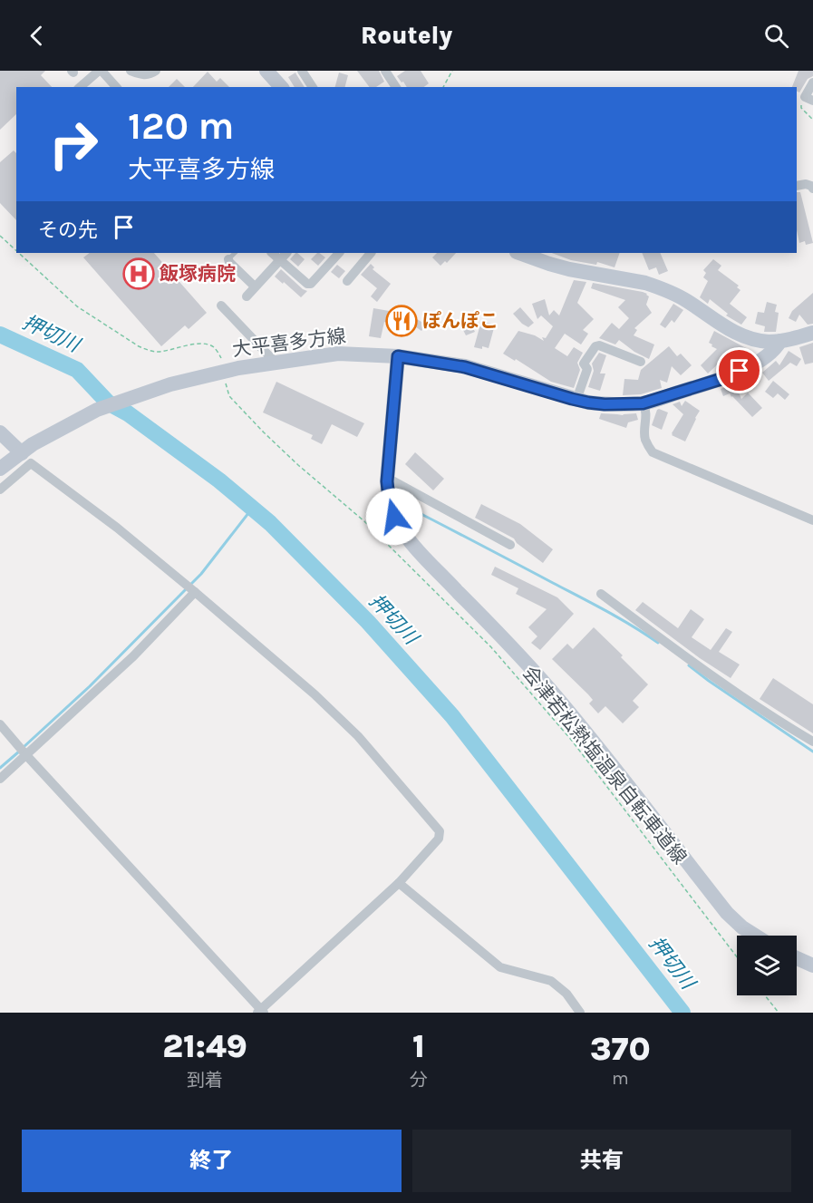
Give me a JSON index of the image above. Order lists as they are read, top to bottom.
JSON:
{
  "streets": {
    "main road": ["大平喜多方線"],
    "path": ["会津若松熱塩温泉自転車道線"]
  },
  "water": ["押切川"],
  "places": {
    "hospital": ["飯塚病院"],
    "restaurant": ["ぽんぽこ"]
  },
  "page": {
    "header": "Routely",
    "turn": ["120 m", "大平喜多方線"],
    "then": "その先",
    "eta": [
      "21:49",
      "到着",
      "1",
      "分",
      "370",
      "m"
    ],
    "buttons": ["終了", "共有"]
  }
}
